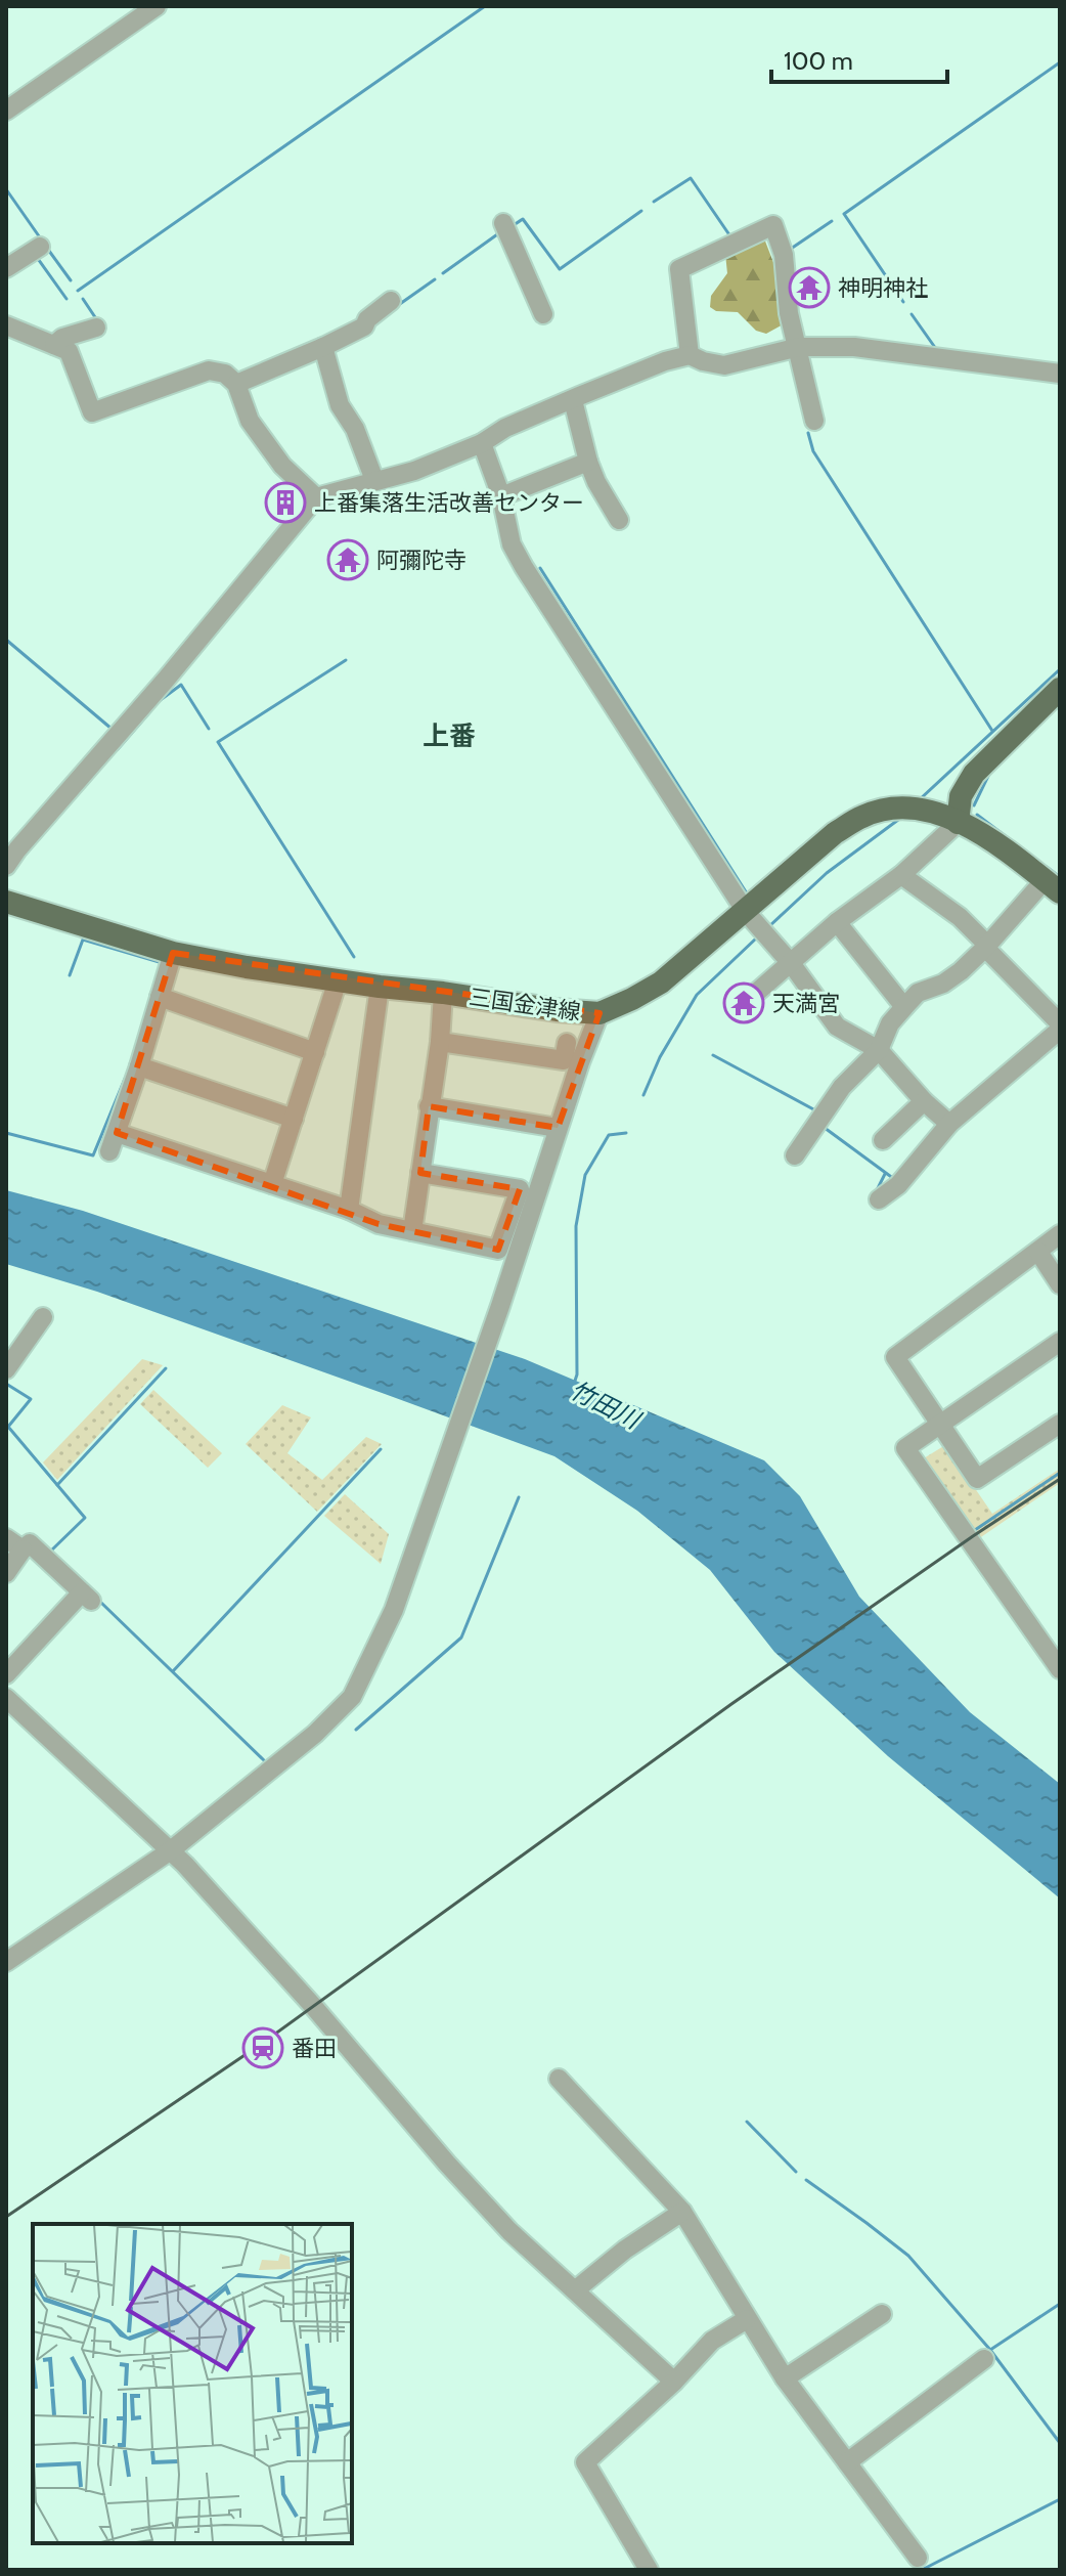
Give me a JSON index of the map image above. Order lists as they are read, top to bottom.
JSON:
{
  "streets": {
    "main road": ["三国金津線"]
  },
  "districts": ["上番"],
  "water": ["竹田川"],
  "places": {
    "temple": ["神明神社", "阿彌陀寺", "天満宮"],
    "building": ["上番集落生活改善センター"],
    "station": ["番田"]
  },
  "scale_bar": "100 m"
}
